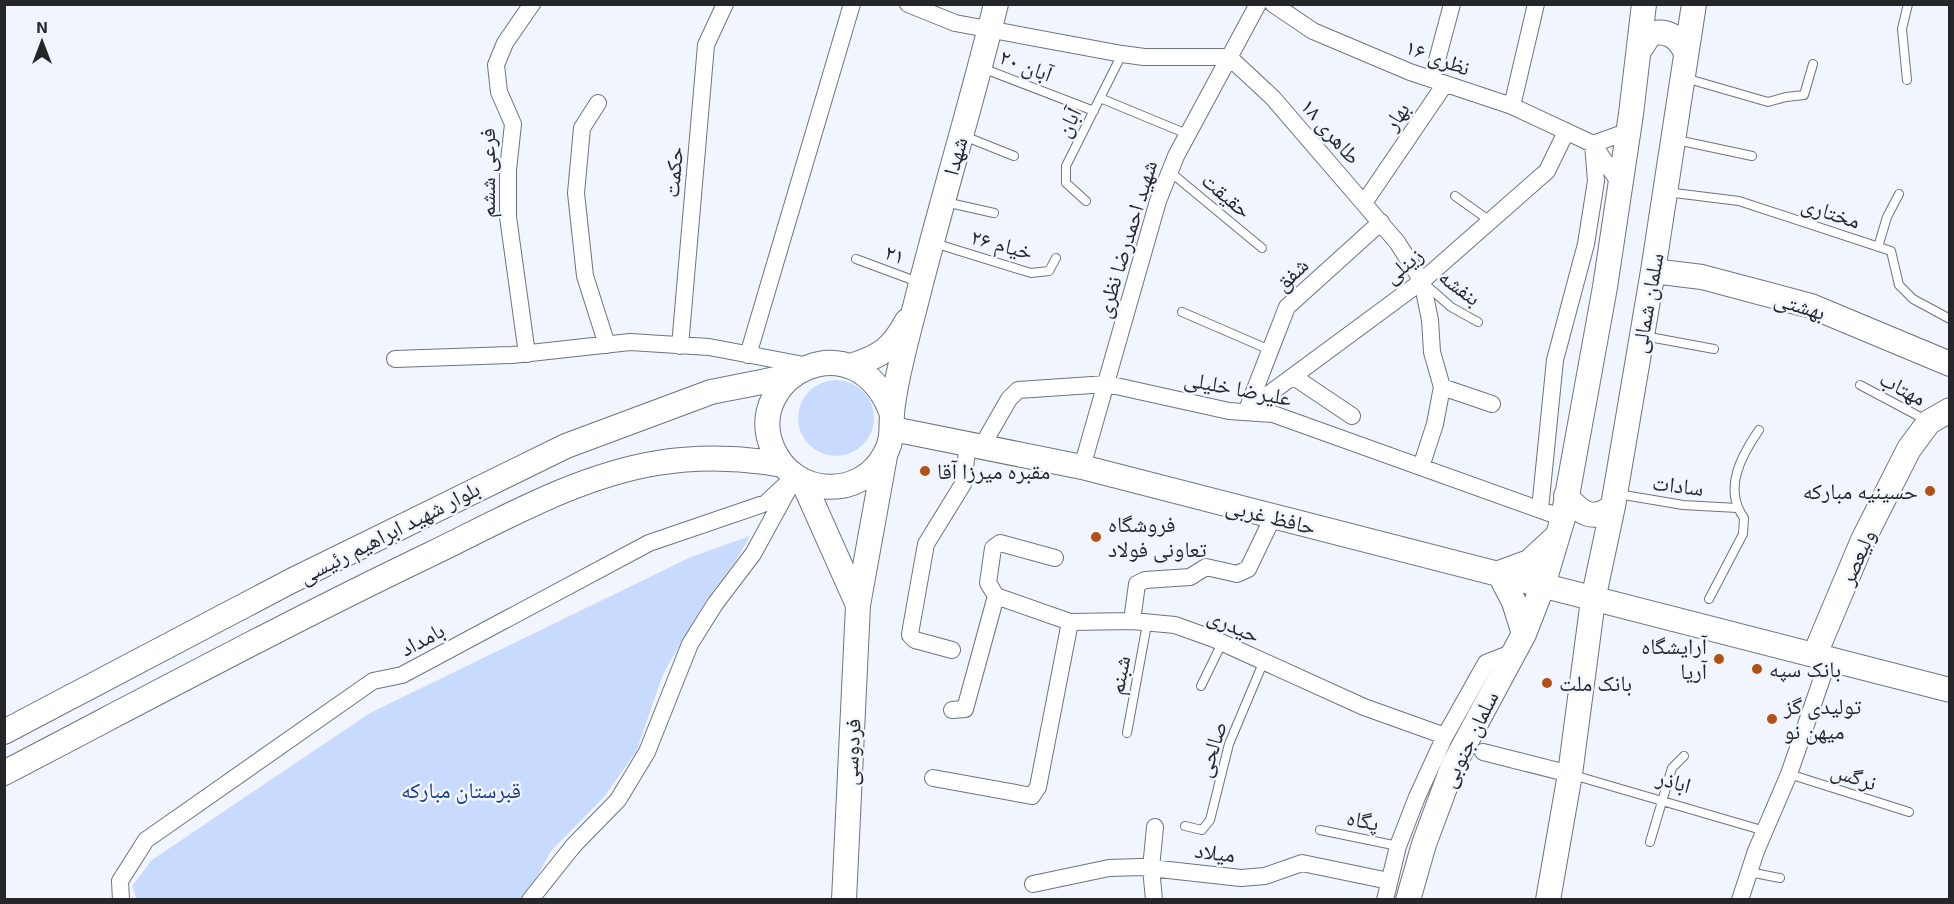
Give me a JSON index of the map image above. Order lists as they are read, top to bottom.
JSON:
{
  "streets": {
    "main road": [
      "شهدا",
      "سلمان شمالی",
      "بهشتی",
      "حافظ غربی",
      "بلوار شهید ابراهیم رئیسی",
      "ولیعصر",
      "سلمان جنوبی",
      "فردوسی"
    ],
    "street": [
      "نظری ۱۶",
      "بهار",
      "طاهری ۱۸",
      "حکمت",
      "فرعی ششم",
      "شهید احمدرضا نظری",
      "زینلی",
      "شفق",
      "علیرضا خلیلی",
      "حیدری",
      "بامداد",
      "میلاد"
    ],
    "lane": [
      "آبان ۲۰",
      "آبان",
      "حقیقت",
      "مختاری",
      "خیام ۲۶",
      "۲۱",
      "بنفشه",
      "مهتاب",
      "سادات",
      "شبنم",
      "صالحی",
      "نرگس",
      "اباذر",
      "پگاه"
    ]
  },
  "crossings": [
    ["نظری ۱۶", "بهار"],
    ["نظری ۱۶", "زینلی"],
    ["آبان ۲۰", "آبان"],
    ["آبان ۲۰", "شهدا"],
    ["بهار", "طاهری ۱۸"],
    ["طاهری ۱۸", "شهید احمدرضا نظری"],
    ["طاهری ۱۸", "زینلی"],
    ["طاهری ۱۸", "شفق"],
    ["طاهری ۱۸", "بنفشه"],
    ["طاهری ۱۸", "علیرضا خلیلی"],
    ["شهدا", "خیام ۲۶"],
    ["شهدا", "۲۱"],
    ["حقیقت", "شهید احمدرضا نظری"],
    ["مختاری", "سلمان شمالی"],
    ["شهید احمدرضا نظری", "علیرضا خلیلی"],
    ["شهید احمدرضا نظری", "حافظ غربی"],
    ["زینلی", "شفق"],
    ["زینلی", "بنفشه"],
    ["زینلی", "علیرضا خلیلی"],
    ["شفق", "علیرضا خلیلی"],
    ["سلمان شمالی", "بهشتی"],
    ["سلمان شمالی", "علیرضا خلیلی"],
    ["سلمان شمالی", "سادات"],
    ["سلمان شمالی", "حافظ غربی"],
    ["سلمان شمالی", "سلمان جنوبی"],
    ["علیرضا خلیلی", "حافظ غربی"],
    ["مهتاب", "ولیعصر"],
    ["حافظ غربی", "بلوار شهید ابراهیم رئیسی"],
    ["حافظ غربی", "ولیعصر"],
    ["حافظ غربی", "بامداد"],
    ["حافظ غربی", "سلمان جنوبی"],
    ["حافظ غربی", "فردوسی"],
    ["بلوار شهید ابراهیم رئیسی", "بامداد"],
    ["بلوار شهید ابراهیم رئیسی", "فردوسی"],
    ["حیدری", "شبنم"],
    ["حیدری", "صالحی"],
    ["بامداد", "فردوسی"]
  ],
  "parks": ["قبرستان مبارکه"],
  "places": [
    "مقبره میرزا آقا",
    "حسینیه مبارکه",
    "فروشگاه تعاونی فولاد",
    "آرایشگاه آریا",
    "بانک سپه",
    "بانک ملت",
    "تولیدی گز میهن نو"
  ],
  "north": "top"
}
